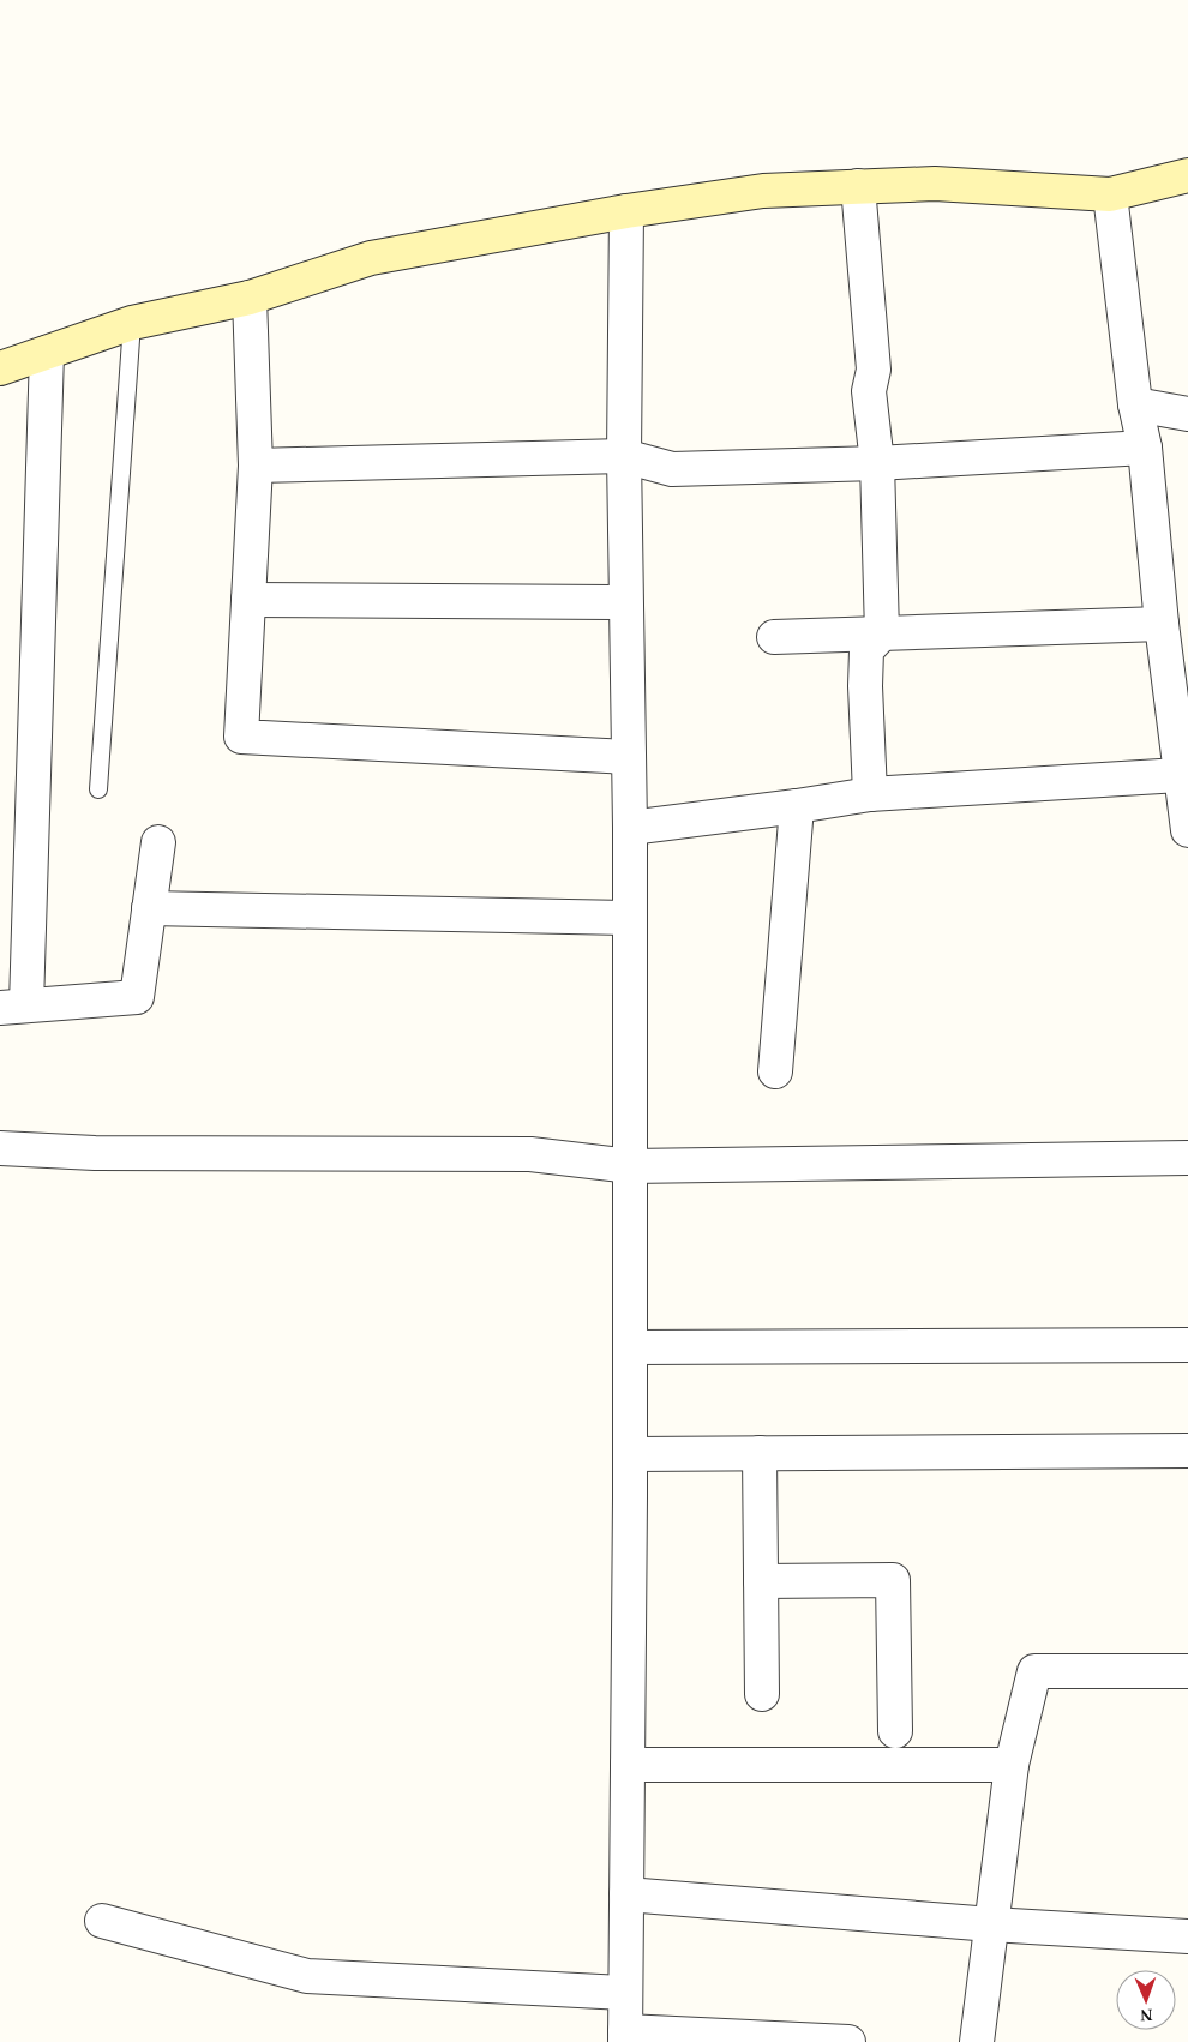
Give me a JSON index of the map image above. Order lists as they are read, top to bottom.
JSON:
{
  "north": "bottom"
}
